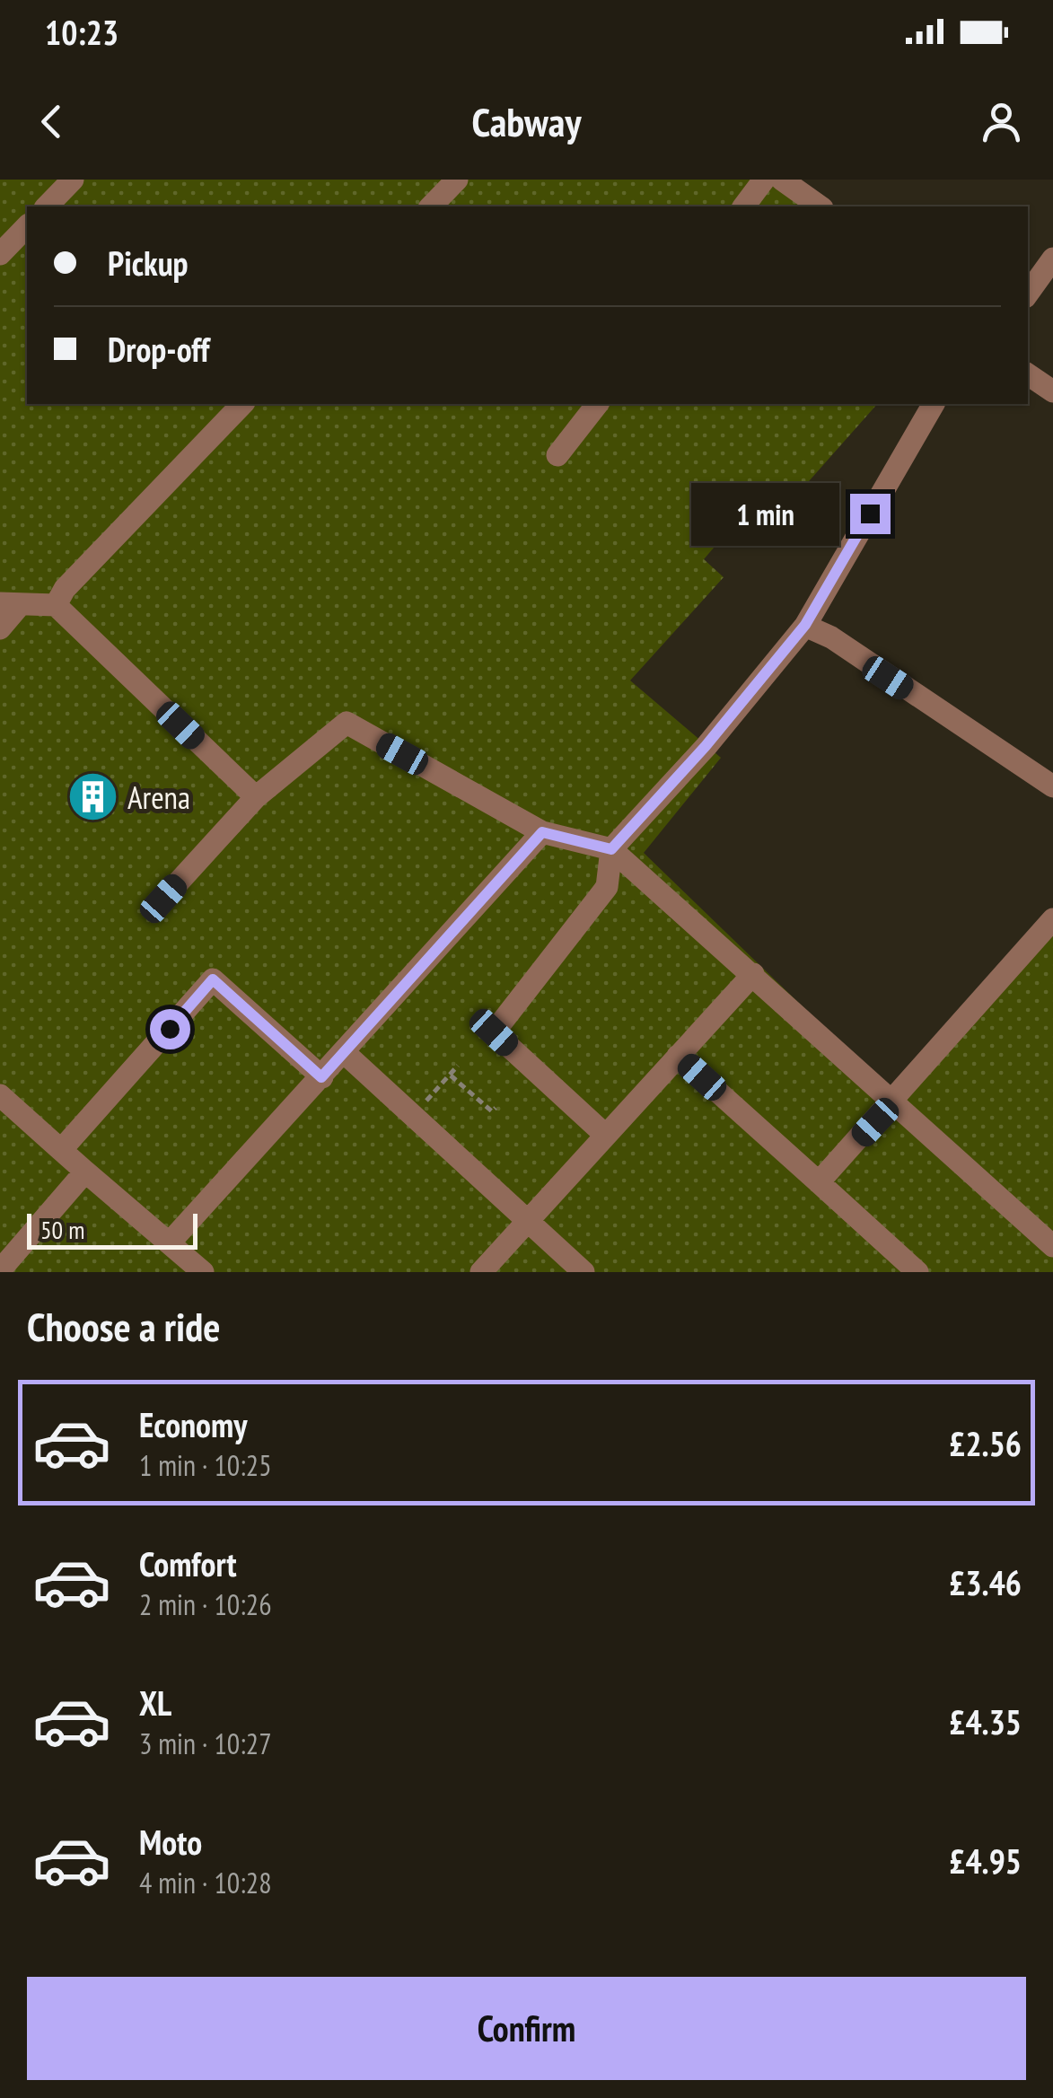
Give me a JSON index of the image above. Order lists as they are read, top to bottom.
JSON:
{
  "places": {
    "building": ["Arena"]
  },
  "scale_bar": "50 m",
  "page": {
    "status": "10:23",
    "header": "Cabway",
    "banner": ["Pickup", "Drop-off"],
    "bubble": "1 min",
    "scale": "50 m",
    "heading": "Choose a ride",
    "list": [
      {
        "name": "Economy",
        "note": "1 min · 10:25",
        "value": "£2.56"
      },
      {
        "name": "Comfort",
        "note": "2 min · 10:26",
        "value": "£3.46"
      },
      {
        "name": "XL",
        "note": "3 min · 10:27",
        "value": "£4.35"
      },
      {
        "name": "Moto",
        "note": "4 min · 10:28",
        "value": "£4.95"
      }
    ],
    "buttons": "Confirm"
  }
}
